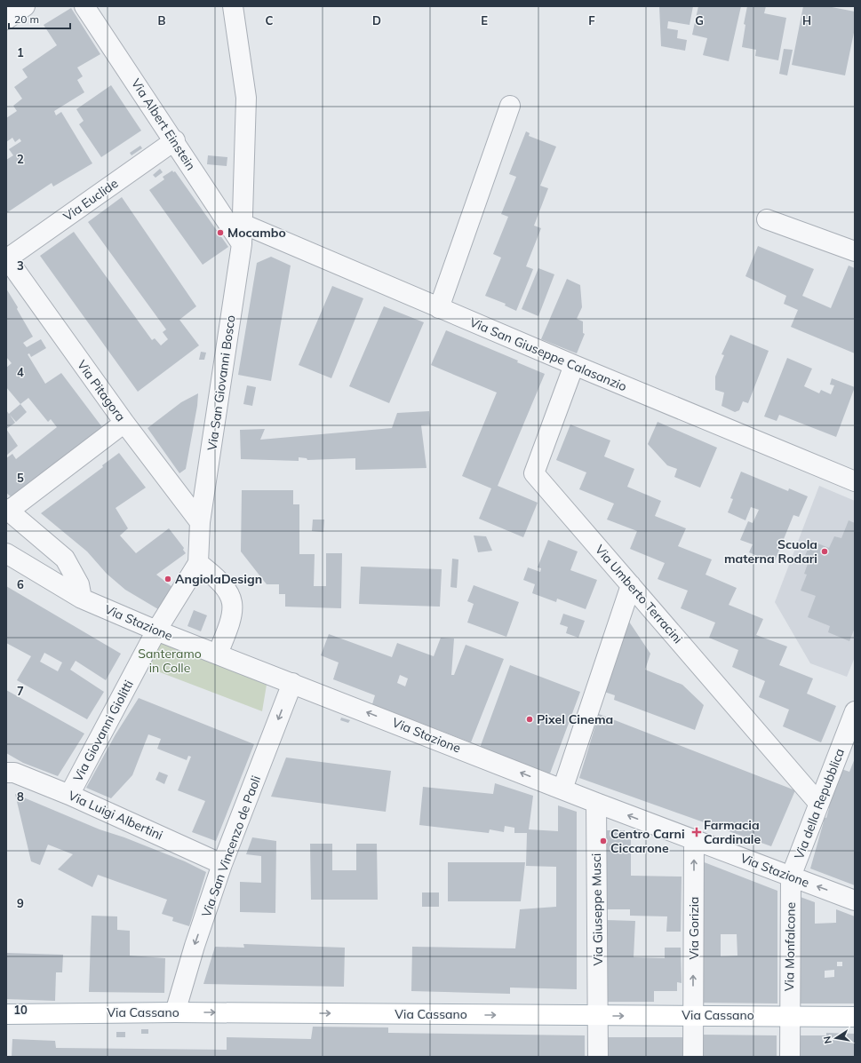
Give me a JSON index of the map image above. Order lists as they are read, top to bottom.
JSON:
{
  "streets": {
    "main road": ["Via Cassano"],
    "street": [
      "Via Albert Einstein",
      "Via Euclide",
      "Via San Giuseppe Calasanzio",
      "Via San Giovanni Bosco",
      "Via Pitagora",
      "Via Umberto Terracini",
      "Via Stazione",
      "Via Giovanni Giolitti",
      "Via della Repubblica",
      "Via Luigi Albertini",
      "Via San Vincenzo de Paoli",
      "Via Giuseppe Musci",
      "Via Gorizia",
      "Via Monfalcone"
    ]
  },
  "crossings": [
    ["Via Albert Einstein", "Via Euclide"],
    ["Via Albert Einstein", "Via San Giovanni Bosco"],
    ["Via Euclide", "Via Pitagora"],
    ["Via San Giuseppe Calasanzio", "Via San Giovanni Bosco"],
    ["Via San Giuseppe Calasanzio", "Via Umberto Terracini"],
    ["Via San Giovanni Bosco", "Via Pitagora"],
    ["Via San Giovanni Bosco", "Via Giovanni Giolitti"],
    ["Via Umberto Terracini", "Via della Repubblica"],
    ["Via Stazione", "Via Giovanni Giolitti"],
    ["Via Stazione", "Via della Repubblica"],
    ["Via Stazione", "Via San Vincenzo de Paoli"],
    ["Via Stazione", "Via Giuseppe Musci"],
    ["Via Stazione", "Via Gorizia"],
    ["Via Stazione", "Via Monfalcone"],
    ["Via Giovanni Giolitti", "Via Luigi Albertini"],
    ["Via della Repubblica", "Via Monfalcone"],
    ["Via Luigi Albertini", "Via San Vincenzo de Paoli"],
    ["Via San Vincenzo de Paoli", "Via Cassano"],
    ["Via Giuseppe Musci", "Via Cassano"],
    ["Via Gorizia", "Via Cassano"],
    ["Via Monfalcone", "Via Cassano"]
  ],
  "one_way": [
    "Via Stazione",
    "Via San Vincenzo de Paoli",
    "Via Gorizia",
    "Via Cassano"
  ],
  "parks": ["Santeramo in Colle"],
  "places": {
    "other": [
      "Mocambo",
      "Scuola materna Rodari",
      "AngiolaDesign",
      "Pixel Cinema",
      "Centro Carni Ciccarone"
    ],
    "health": ["Farmacia Cardinale"]
  },
  "scale_bar": "20 m",
  "north": "left",
  "grid": {
    "columns": [
      "B",
      "C",
      "D",
      "E",
      "F",
      "G",
      "H"
    ],
    "rows": [
      "1",
      "2",
      "3",
      "4",
      "5",
      "6",
      "7",
      "8",
      "9",
      "10"
    ]
  }
}
